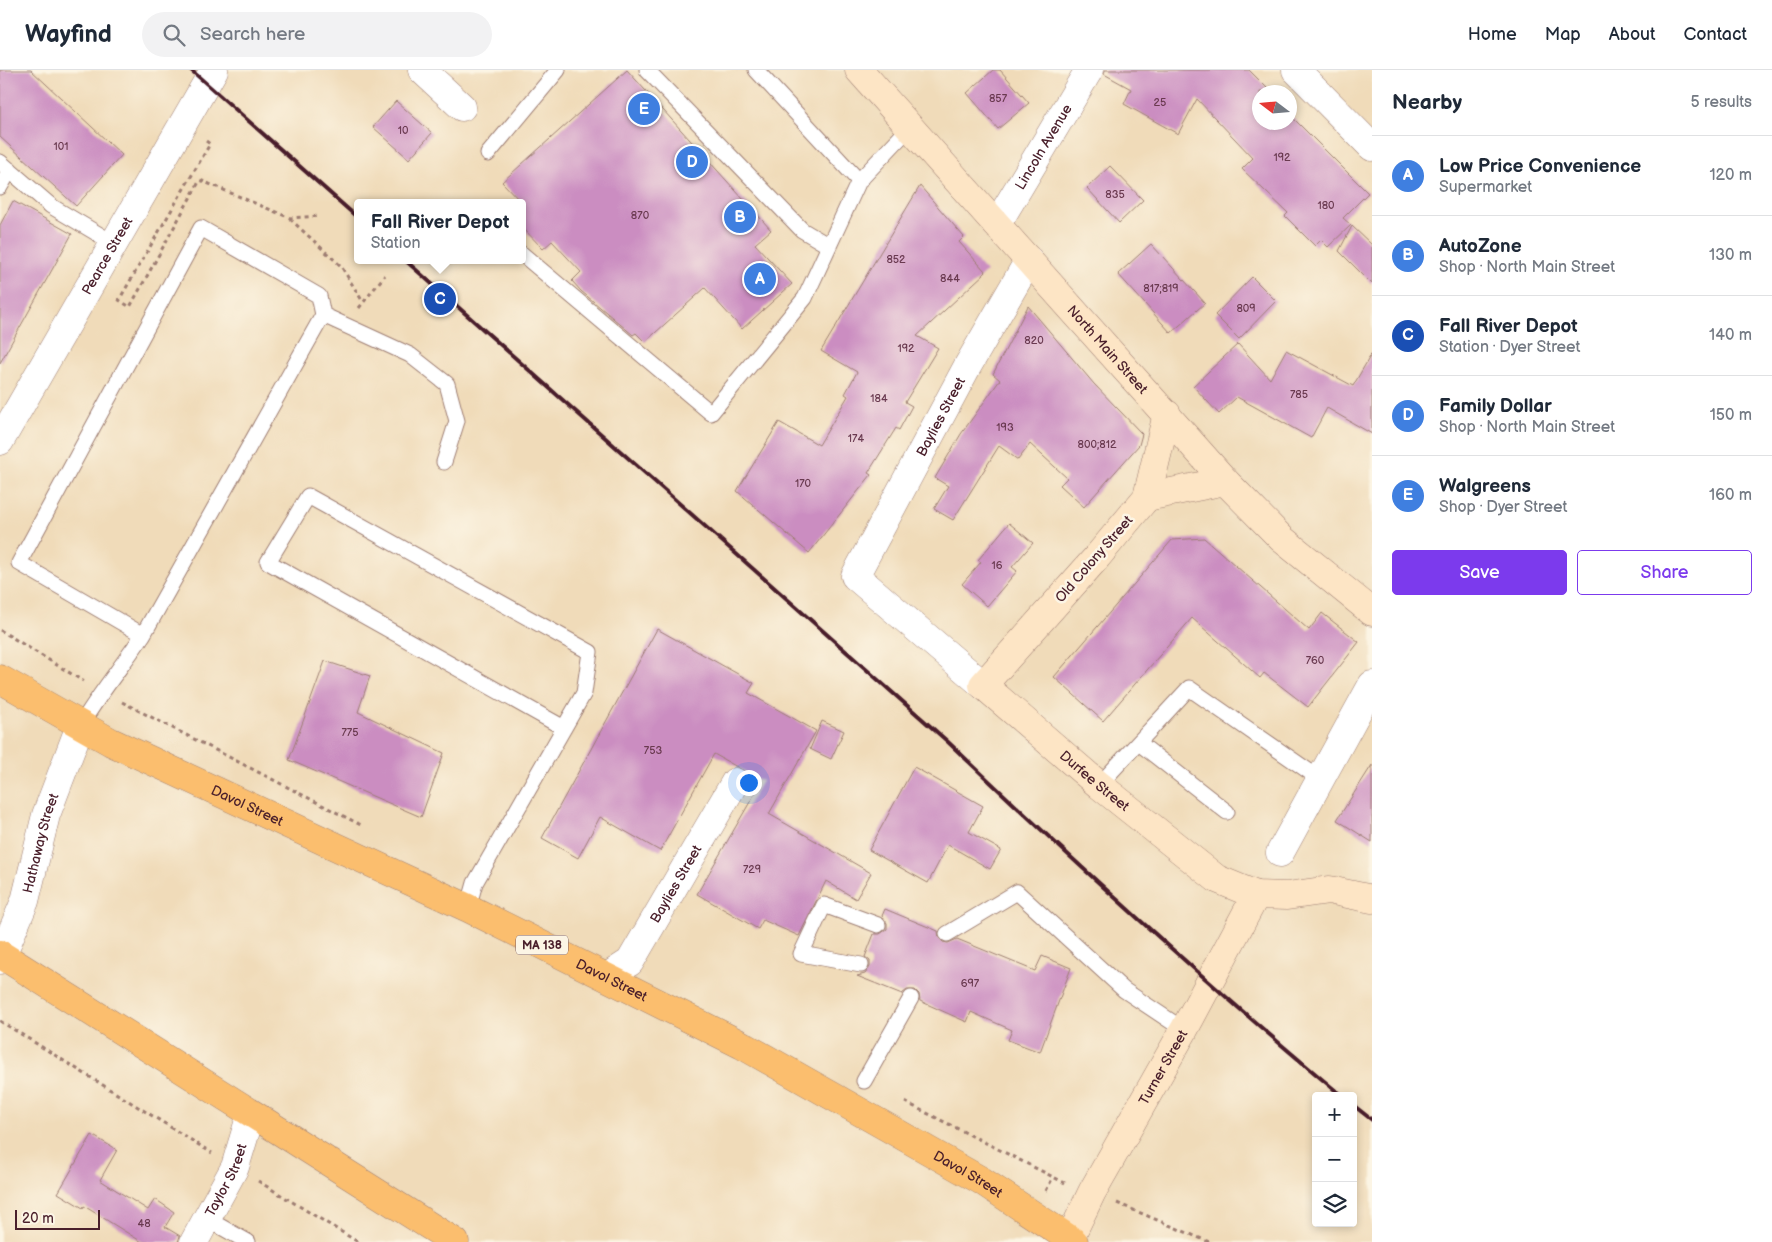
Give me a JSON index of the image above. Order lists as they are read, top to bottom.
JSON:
{
  "streets": {
    "highway": ["Davol Street", "MA 138"],
    "main road": [
      "North Main Street",
      "Old Colony Street",
      "Durfee Street",
      "Turner Street"
    ],
    "street": [
      "Lincoln Avenue",
      "Pearce Street",
      "Baylies Street",
      "Hathaway Street",
      "Taylor Street"
    ]
  },
  "crossings": [
    ["Lincoln Avenue", "North Main Street"],
    ["North Main Street", "Baylies Street"],
    ["North Main Street", "Old Colony Street"],
    ["Baylies Street", "Durfee Street"],
    ["Baylies Street", "Davol Street"],
    ["Old Colony Street", "Durfee Street"],
    ["Durfee Street", "Turner Street"],
    ["Davol Street", "Hathaway Street"],
    ["Davol Street", "Turner Street"]
  ],
  "house_numbers": [
    "857",
    "25",
    "10",
    "101",
    "192",
    "835",
    "180",
    "870",
    "852",
    "844",
    "817;819",
    "809",
    "820",
    "192",
    "785",
    "184",
    "193",
    "174",
    "800;812",
    "170",
    "16",
    "760",
    "775",
    "753",
    "729",
    "697",
    "48"
  ],
  "scale_bar": "20 m",
  "north": "left",
  "page": {
    "header": "Wayfind",
    "search": "Search here",
    "nav": [
      "Home",
      "Map",
      "About",
      "Contact"
    ],
    "heading": ["Nearby", "5 results"],
    "pins": [
      "E",
      "D",
      "B",
      "A",
      "C"
    ],
    "list": [
      {
        "mark": "A",
        "name": "Low Price Convenience",
        "note": "Supermarket",
        "value": "120 m"
      },
      {
        "mark": "B",
        "name": "AutoZone",
        "note": "Shop · North Main Street",
        "value": "130 m"
      },
      {
        "mark": "C",
        "name": "Fall River Depot",
        "note": "Station · Dyer Street",
        "value": "140 m"
      },
      {
        "mark": "D",
        "name": "Family Dollar",
        "note": "Shop · North Main Street",
        "value": "150 m"
      },
      {
        "mark": "E",
        "name": "Walgreens",
        "note": "Shop · Dyer Street",
        "value": "160 m"
      }
    ],
    "popup": ["Fall River Depot", "Station"],
    "buttons": ["Save", "Share"],
    "map_buttons": ["+", "−"],
    "scale": "20 m"
  }
}
